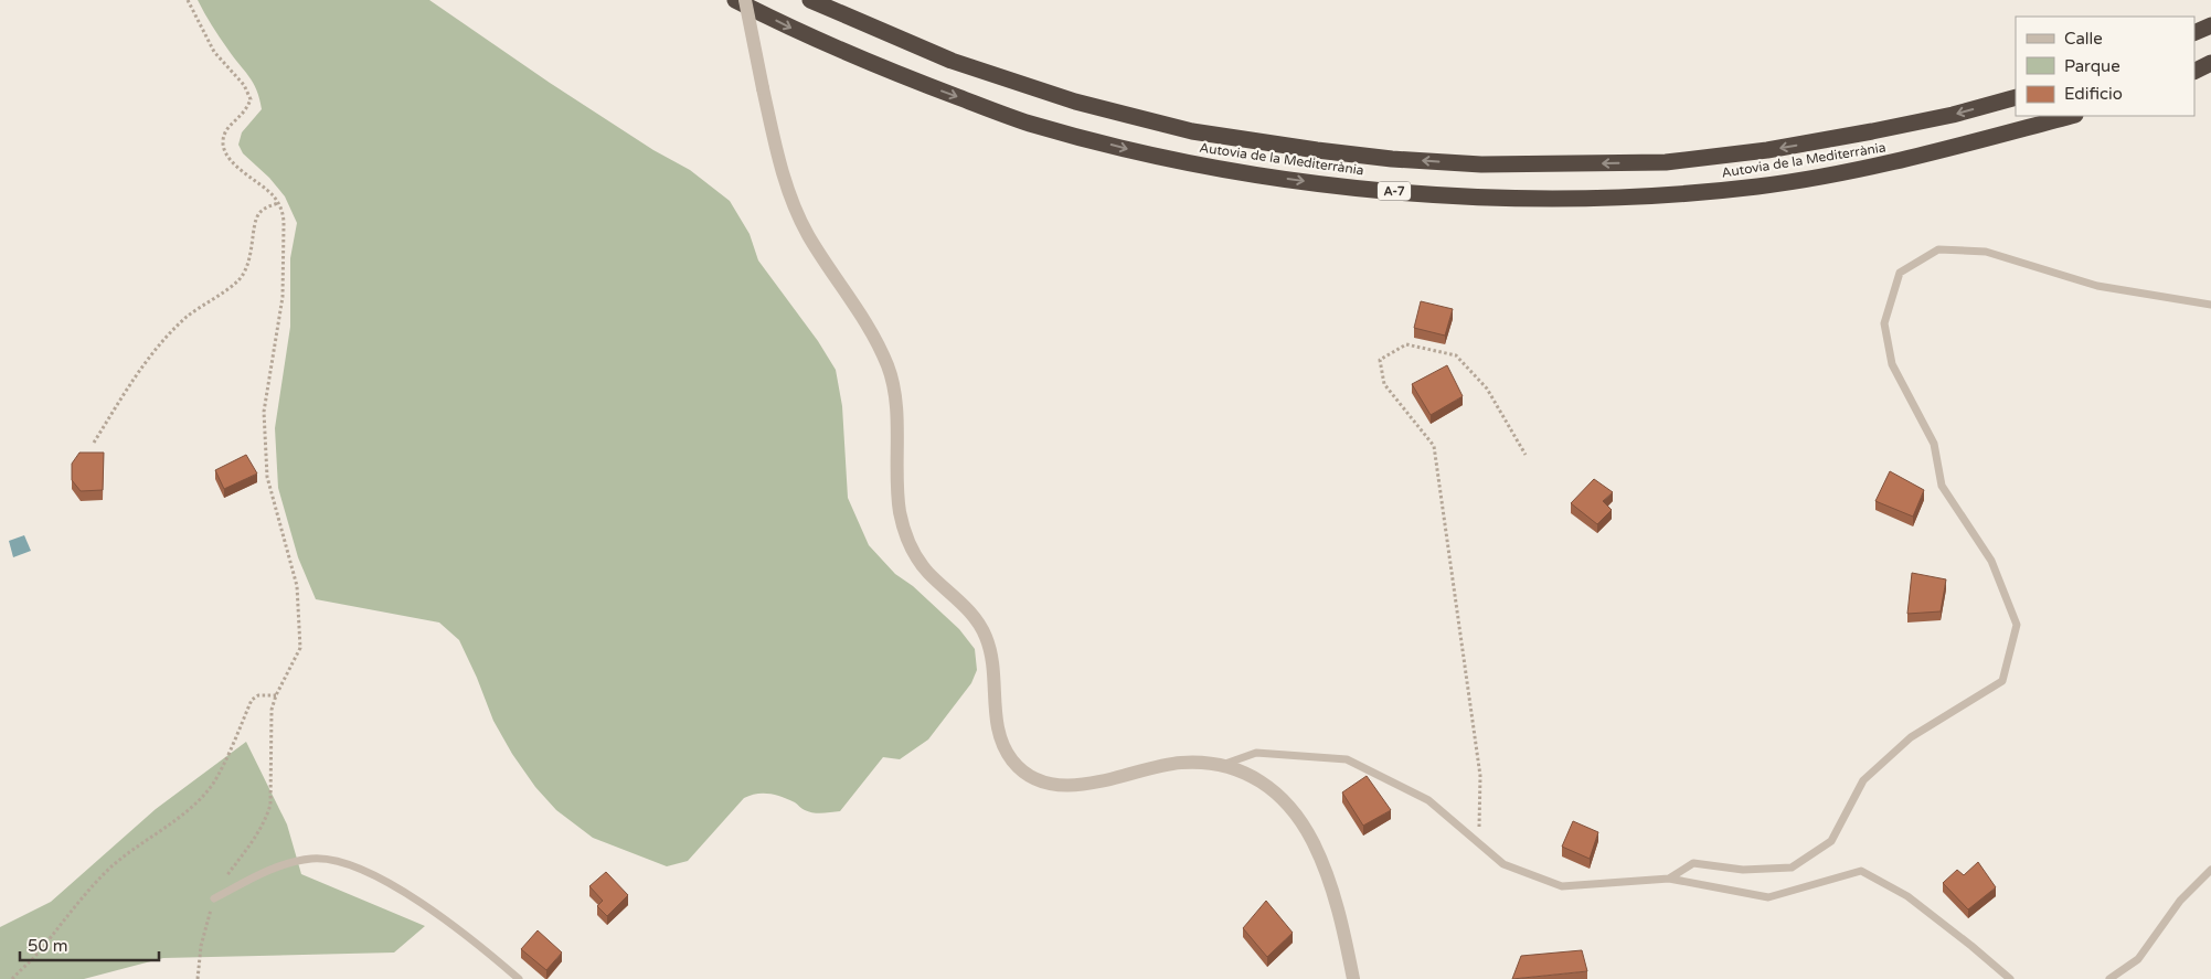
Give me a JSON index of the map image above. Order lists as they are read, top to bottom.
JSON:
{
  "streets": {
    "highway": ["Autovia de la Mediterrània", "A-7"]
  },
  "legend": ["Calle", "Parque", "Edificio"],
  "scale_bar": "50 m"
}
